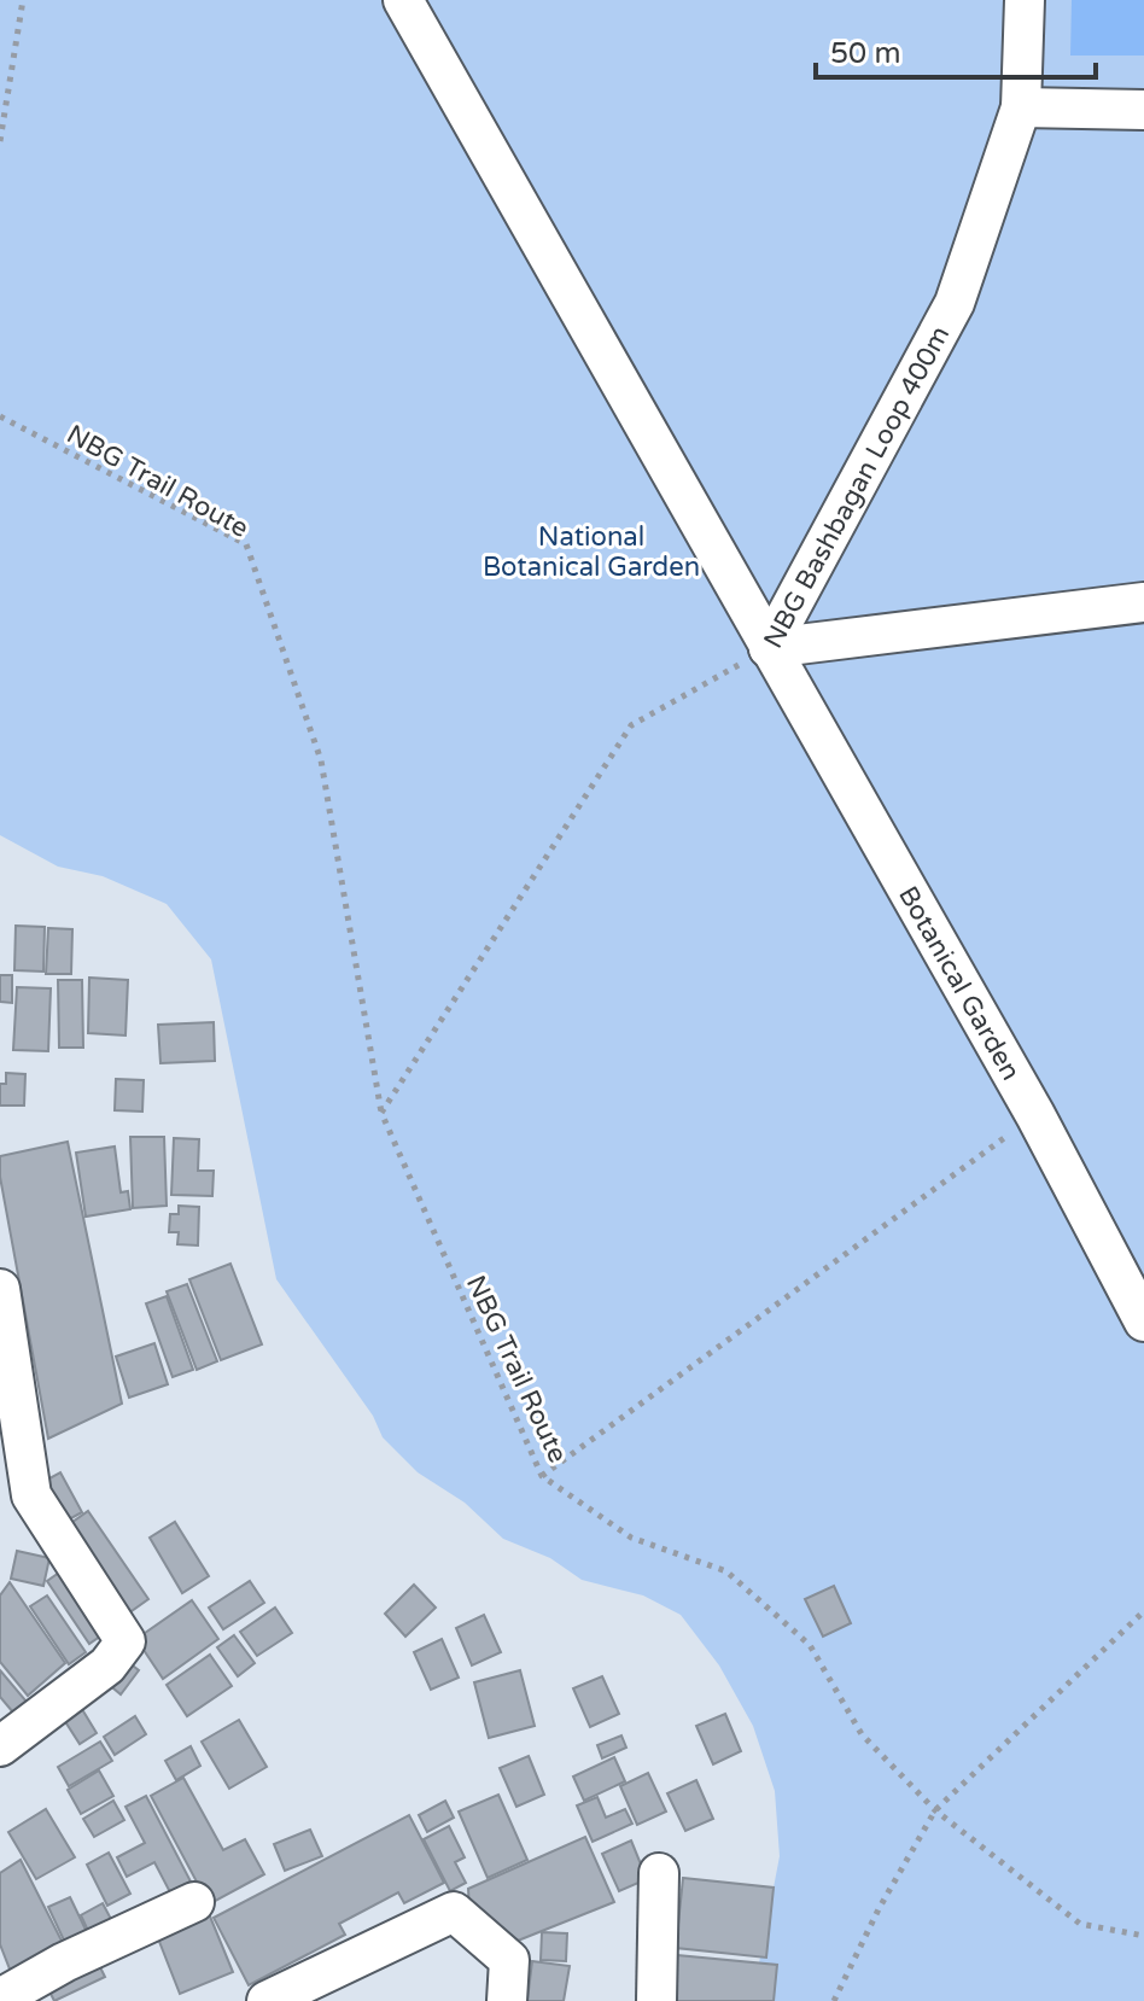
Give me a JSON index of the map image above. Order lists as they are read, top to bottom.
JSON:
{
  "streets": {
    "street": ["NBG Bashbagan Loop 400m", "Botanical Garden"],
    "path": ["NBG Trail Route"]
  },
  "crossings": [
    ["NBG Bashbagan Loop 400m", "Botanical Garden"]
  ],
  "parks": ["National Botanical Garden"],
  "scale_bar": "50 m"
}
